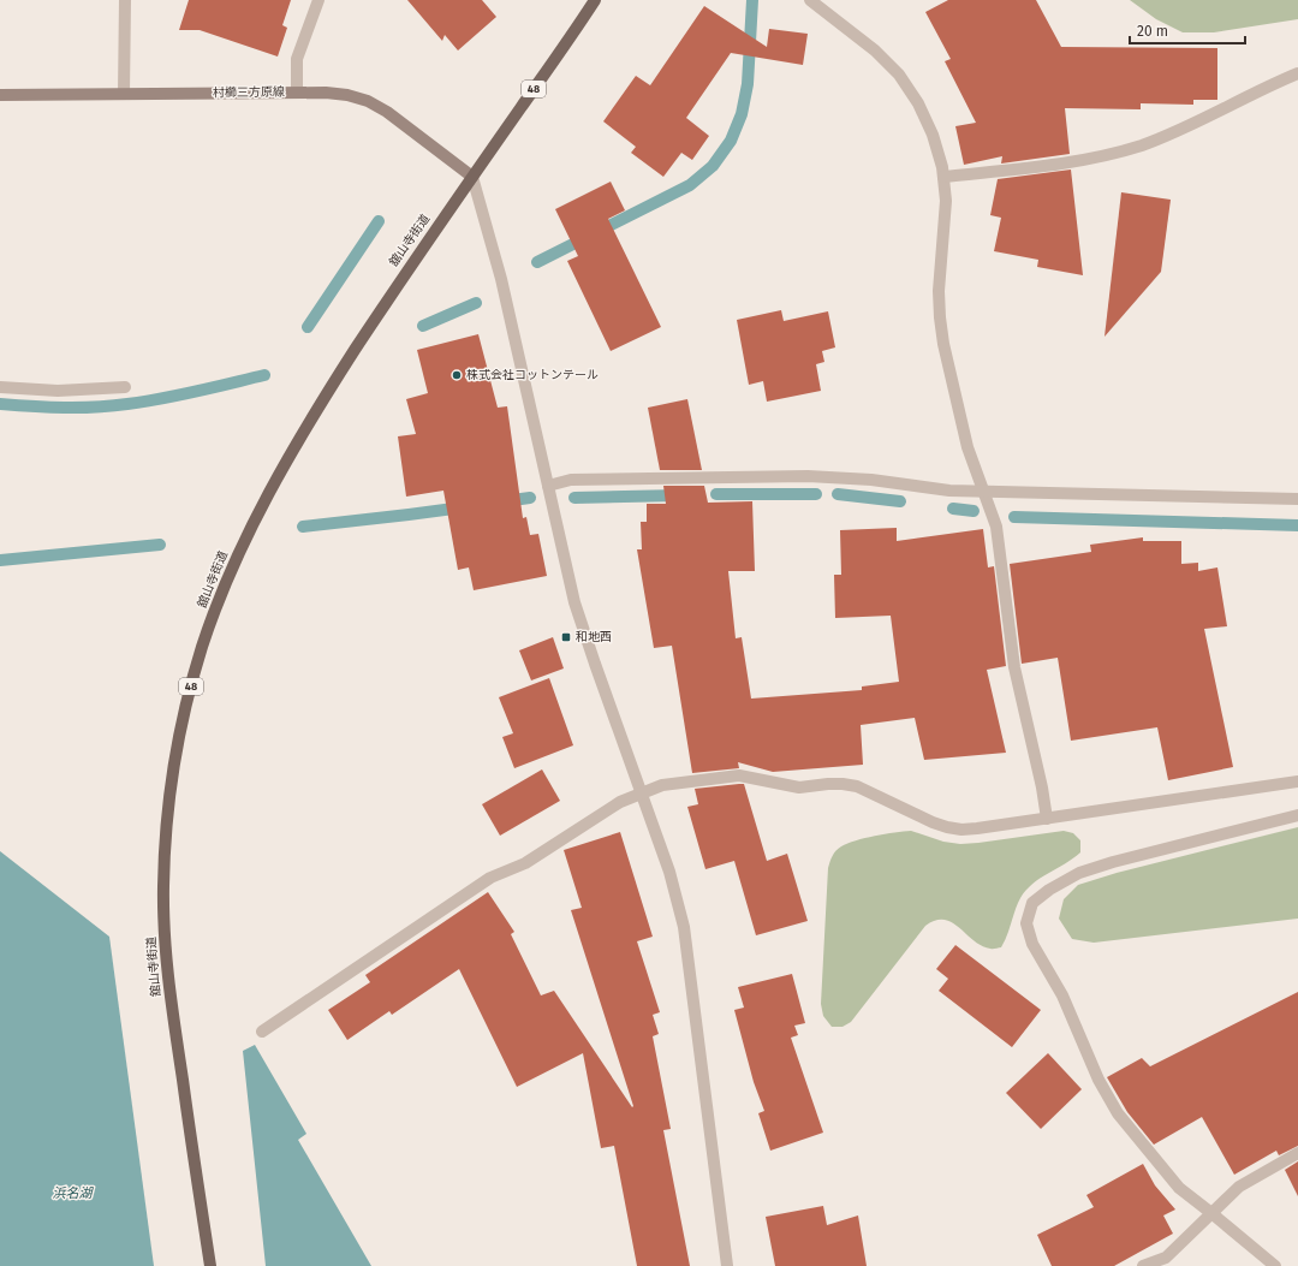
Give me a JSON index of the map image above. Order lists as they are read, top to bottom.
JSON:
{
  "streets": {
    "main road": ["48", "村櫛三方原線", "舘山寺街道"]
  },
  "crossings": [
    ["村櫛三方原線", "舘山寺街道"]
  ],
  "water": ["浜名湖"],
  "places": {
    "other": ["株式会社コットンテール"],
    "transit": ["和地西"]
  },
  "scale_bar": "20 m"
}
